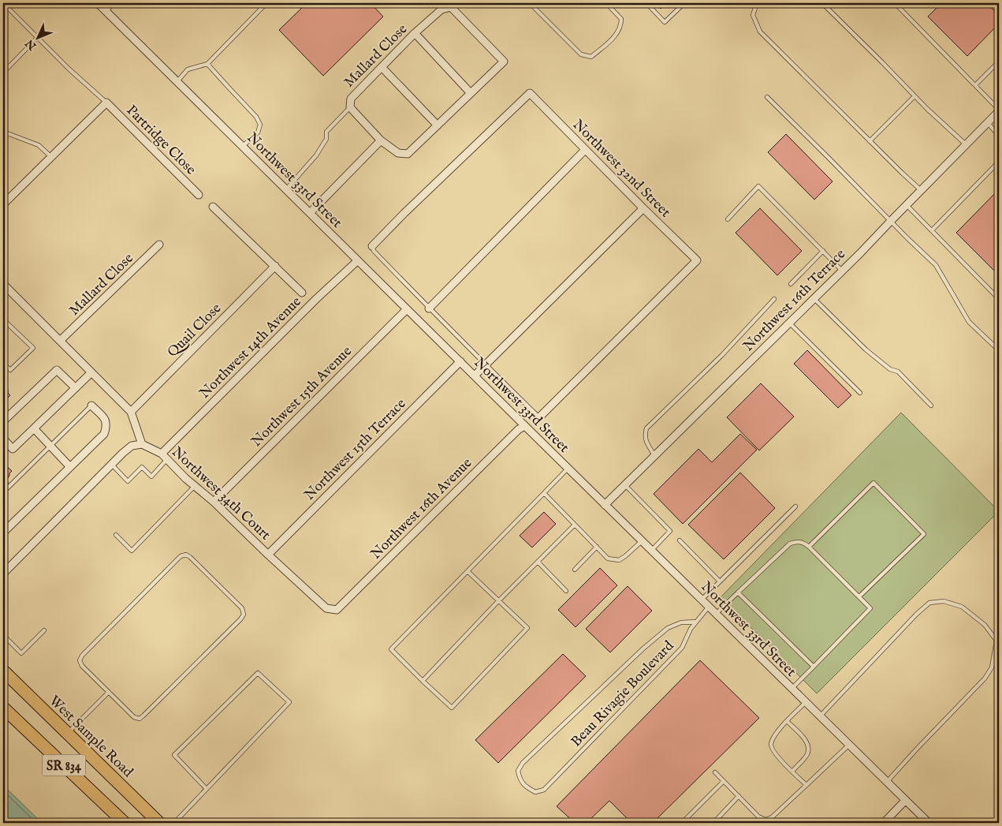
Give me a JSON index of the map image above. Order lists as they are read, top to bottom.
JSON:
{
  "streets": {
    "main road": ["West Sample Road", "SR 834"],
    "street": [
      "Mallard Close",
      "Partridge Close",
      "Northwest 32nd Street",
      "Northwest 33rd Street",
      "Northwest 16th Terrace",
      "Quail Close",
      "Northwest 14th Avenue",
      "Northwest 15th Avenue",
      "Northwest 15th Terrace",
      "Northwest 34th Court",
      "Northwest 16th Avenue"
    ],
    "lane": ["Beau Rivagie Boulevard"]
  },
  "crossings": [
    ["Northwest 33rd Street", "Northwest 16th Terrace"],
    ["Northwest 33rd Street", "Northwest 14th Avenue"],
    ["Northwest 33rd Street", "Northwest 15th Avenue"],
    ["Northwest 33rd Street", "Northwest 15th Terrace"],
    ["Northwest 33rd Street", "Northwest 16th Avenue"],
    ["Northwest 33rd Street", "Beau Rivagie Boulevard"],
    ["Northwest 14th Avenue", "Northwest 34th Court"],
    ["Northwest 15th Avenue", "Northwest 34th Court"],
    ["Northwest 15th Terrace", "Northwest 34th Court"],
    ["Northwest 34th Court", "Northwest 16th Avenue"]
  ],
  "north": "bottom left"
}
